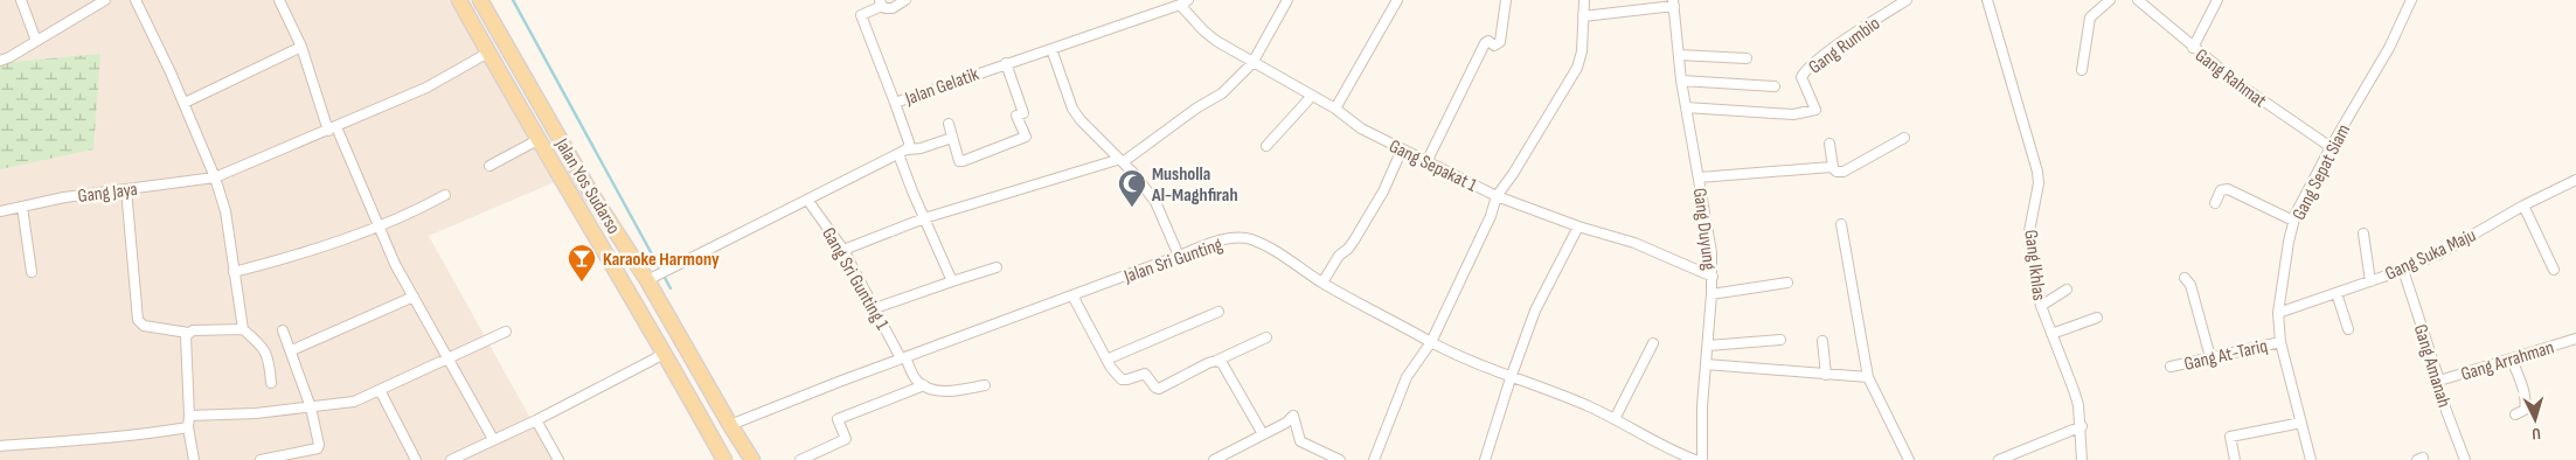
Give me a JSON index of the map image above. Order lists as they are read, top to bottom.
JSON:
{
  "streets": {
    "main road": ["Jalan Yos Sudarso"],
    "street": [
      "Gang Rumbio",
      "Gang Rahmat",
      "Jalan Gelatik",
      "Gang Sepakat 1",
      "Gang Sepat Siam",
      "Gang Jaya",
      "Gang Duyung",
      "Gang Suka Maju",
      "Jalan Sri Gunting",
      "Gang Ikhlas",
      "Gang Sri Gunting 1",
      "Gang At-Tariq",
      "Gang Arrahman",
      "Gang Amanah"
    ]
  },
  "crossings": [
    ["Gang Rumbio", "Gang Duyung"],
    ["Gang Rahmat", "Gang Sepat Siam"],
    ["Jalan Gelatik", "Gang Sepakat 1"],
    ["Gang Sepakat 1", "Gang Duyung"],
    ["Gang Sepat Siam", "Gang Suka Maju"],
    ["Gang Sepat Siam", "Gang At-Tariq"],
    ["Jalan Yos Sudarso", "Gang Jaya"],
    ["Jalan Yos Sudarso", "Jalan Sri Gunting"],
    ["Gang Suka Maju", "Gang Amanah"],
    ["Jalan Sri Gunting", "Gang Sri Gunting 1"],
    ["Gang Arrahman", "Gang Amanah"]
  ],
  "places": {
    "mosque": ["Musholla Al-Maghfirah"],
    "bar": ["Karaoke Harmony"]
  },
  "north": "bottom"
}
